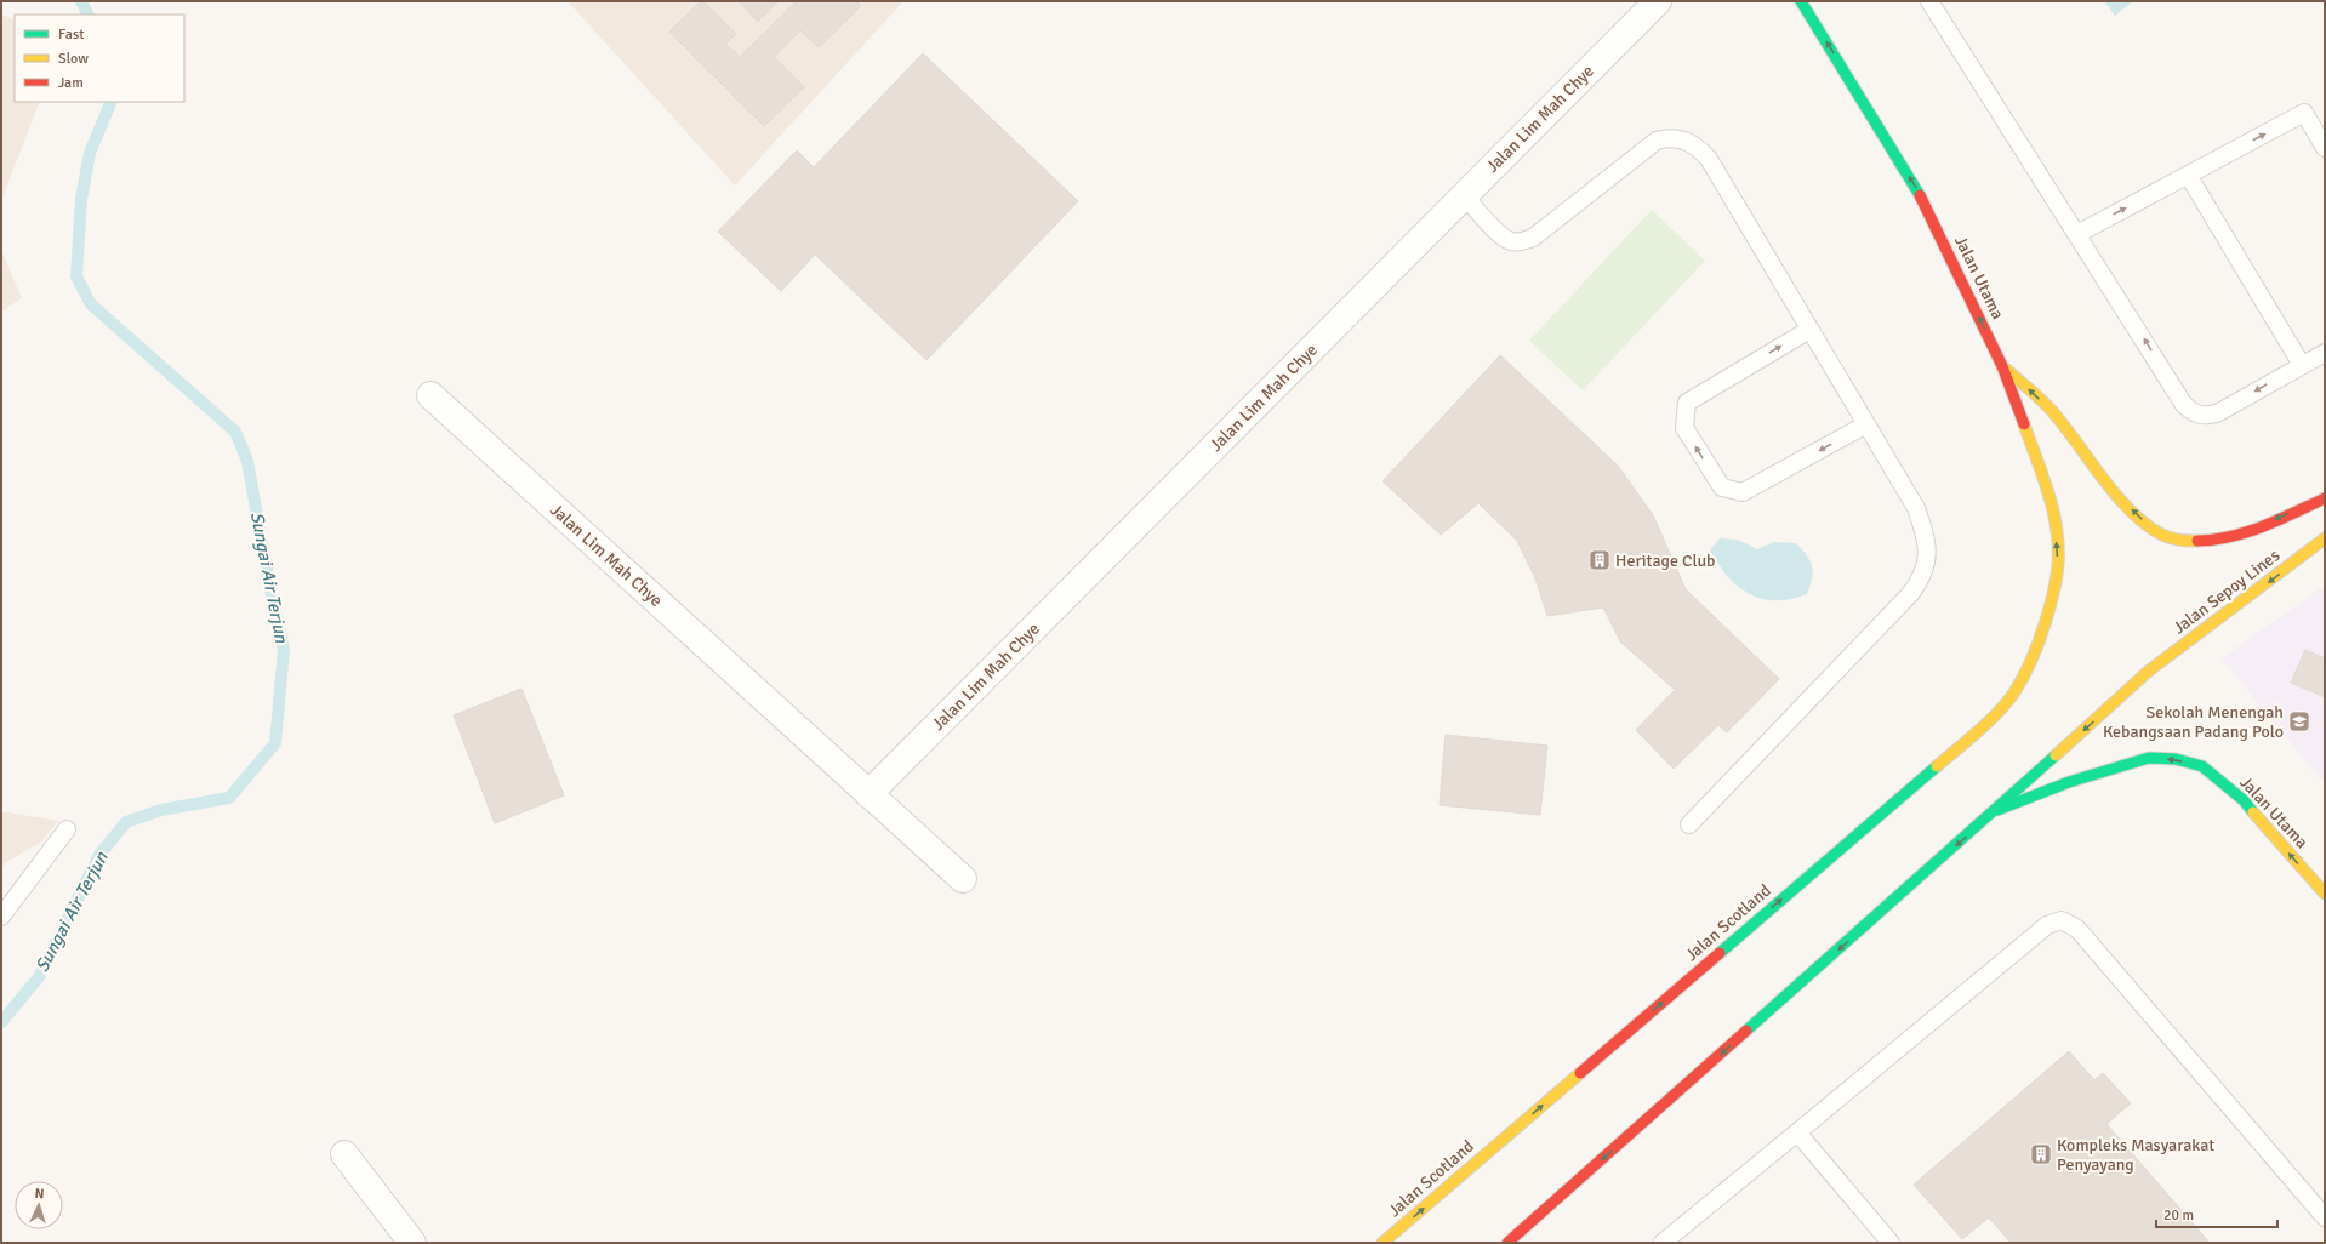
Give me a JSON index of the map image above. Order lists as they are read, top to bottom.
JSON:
{
  "streets": {
    "main road": ["Jalan Utama", "Jalan Sepoy Lines", "Jalan Scotland"],
    "street": ["Jalan Lim Mah Chye"]
  },
  "crossings": [
    ["Jalan Utama", "Jalan Sepoy Lines"],
    ["Jalan Utama", "Jalan Scotland"]
  ],
  "one_way": ["Jalan Utama", "Jalan Sepoy Lines"],
  "water": ["Sungai Air Terjun"],
  "places": {
    "building": ["Heritage Club", "Kompleks Masyarakat Penyayang"],
    "school or university": ["Sekolah Menengah Kebangsaan Padang Polo"]
  },
  "legend": ["Fast", "Slow", "Jam"],
  "scale_bar": "20 m",
  "north": "top"
}
